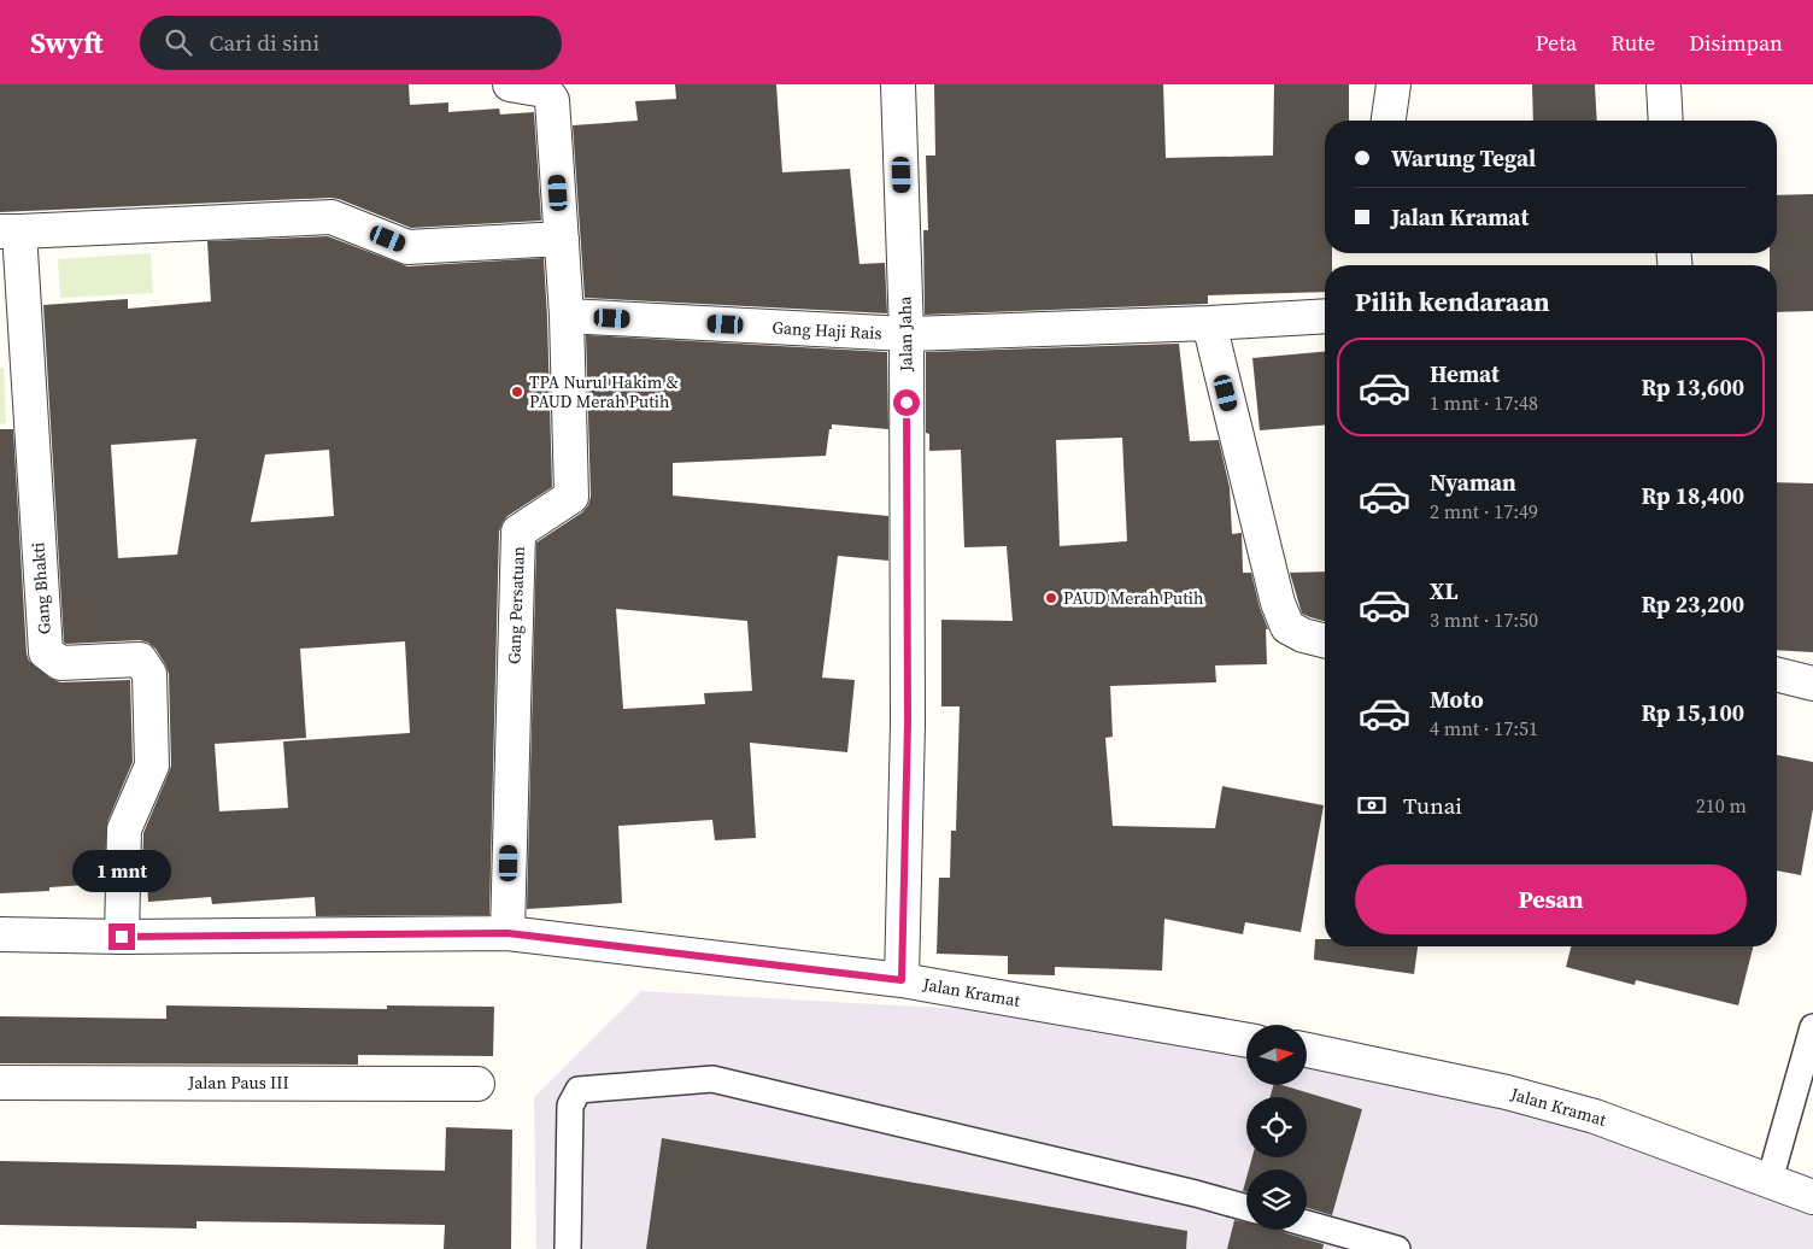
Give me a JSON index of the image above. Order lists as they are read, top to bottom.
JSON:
{
  "streets": {
    "street": [
      "Gang Haji Rais",
      "Jalan Jaha",
      "Gang Bhakti",
      "Gang Persatuan",
      "Jalan Kramat",
      "Jalan Paus III"
    ]
  },
  "crossings": [
    ["Gang Haji Rais", "Jalan Jaha"],
    ["Gang Haji Rais", "Gang Persatuan"],
    ["Jalan Jaha", "Jalan Kramat"],
    ["Gang Bhakti", "Jalan Kramat"],
    ["Gang Persatuan", "Jalan Kramat"]
  ],
  "places": ["TPA Nurul Hakim & PAUD Merah Putih", "PAUD Merah Putih"],
  "north": "right",
  "page": {
    "header": "Swyft",
    "search": "Cari di sini",
    "nav": ["Peta", "Rute", "Disimpan"],
    "banner": ["Warung Tegal", "Jalan Kramat"],
    "heading": "Pilih kendaraan",
    "list": [
      {
        "name": "Hemat",
        "note": "1 mnt · 17:48",
        "value": "Rp 13,600"
      },
      {
        "name": "Nyaman",
        "note": "2 mnt · 17:49",
        "value": "Rp 18,400"
      },
      {
        "name": "XL",
        "note": "3 mnt · 17:50",
        "value": "Rp 23,200"
      },
      {
        "name": "Moto",
        "note": "4 mnt · 17:51",
        "value": "Rp 15,100"
      }
    ],
    "pay": ["Tunai", "210 m"],
    "bubble": "1 mnt",
    "buttons": "Pesan"
  }
}
